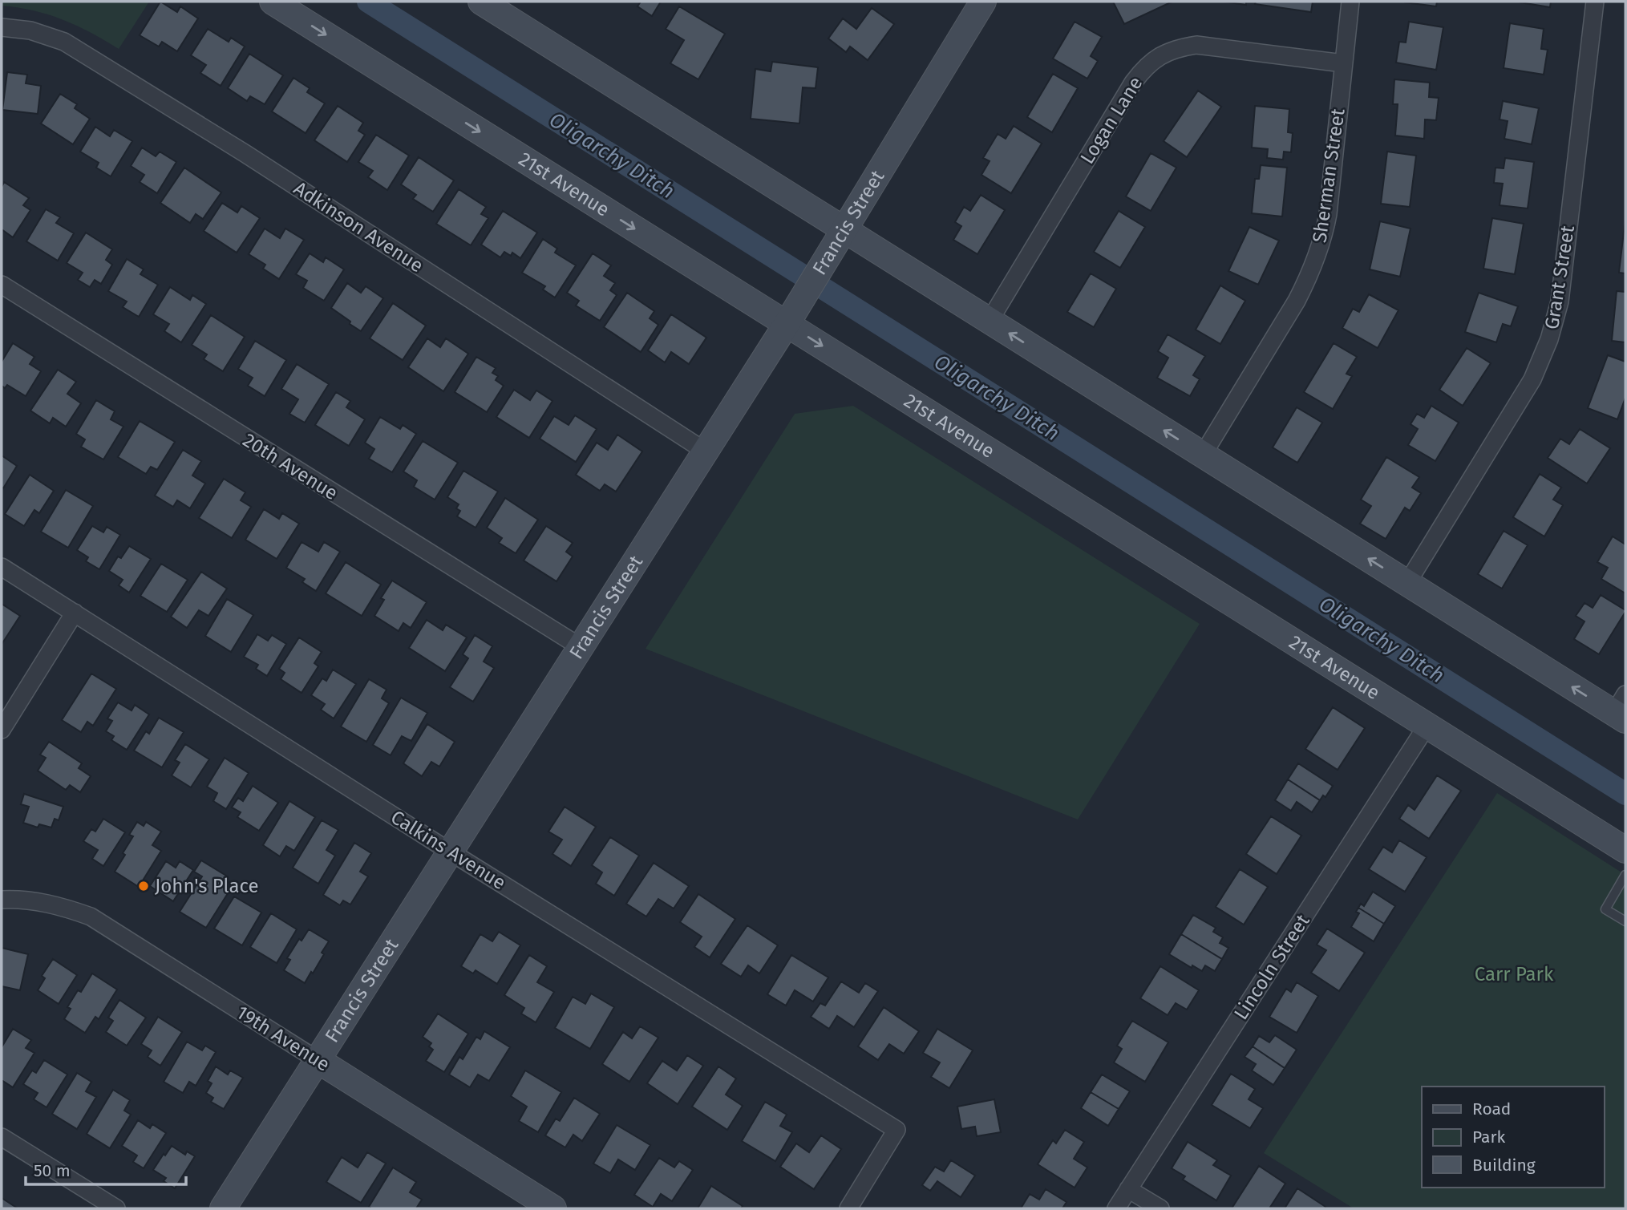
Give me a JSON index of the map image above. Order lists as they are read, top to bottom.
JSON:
{
  "streets": {
    "street": [
      "Logan Lane",
      "Sherman Street",
      "21st Avenue",
      "Francis Street",
      "Adkinson Avenue",
      "Grant Street",
      "20th Avenue",
      "Calkins Avenue",
      "Lincoln Street",
      "19th Avenue"
    ]
  },
  "crossings": [
    ["Logan Lane", "Sherman Street"],
    ["21st Avenue", "Francis Street"],
    ["21st Avenue", "Lincoln Street"],
    ["Francis Street", "Adkinson Avenue"],
    ["Francis Street", "20th Avenue"],
    ["Francis Street", "Calkins Avenue"],
    ["Francis Street", "19th Avenue"]
  ],
  "water": ["Oligarchy Ditch"],
  "parks": ["Carr Park"],
  "places": ["John's Place"],
  "legend": ["Road", "Park", "Building"],
  "scale_bar": "50 m"
}
